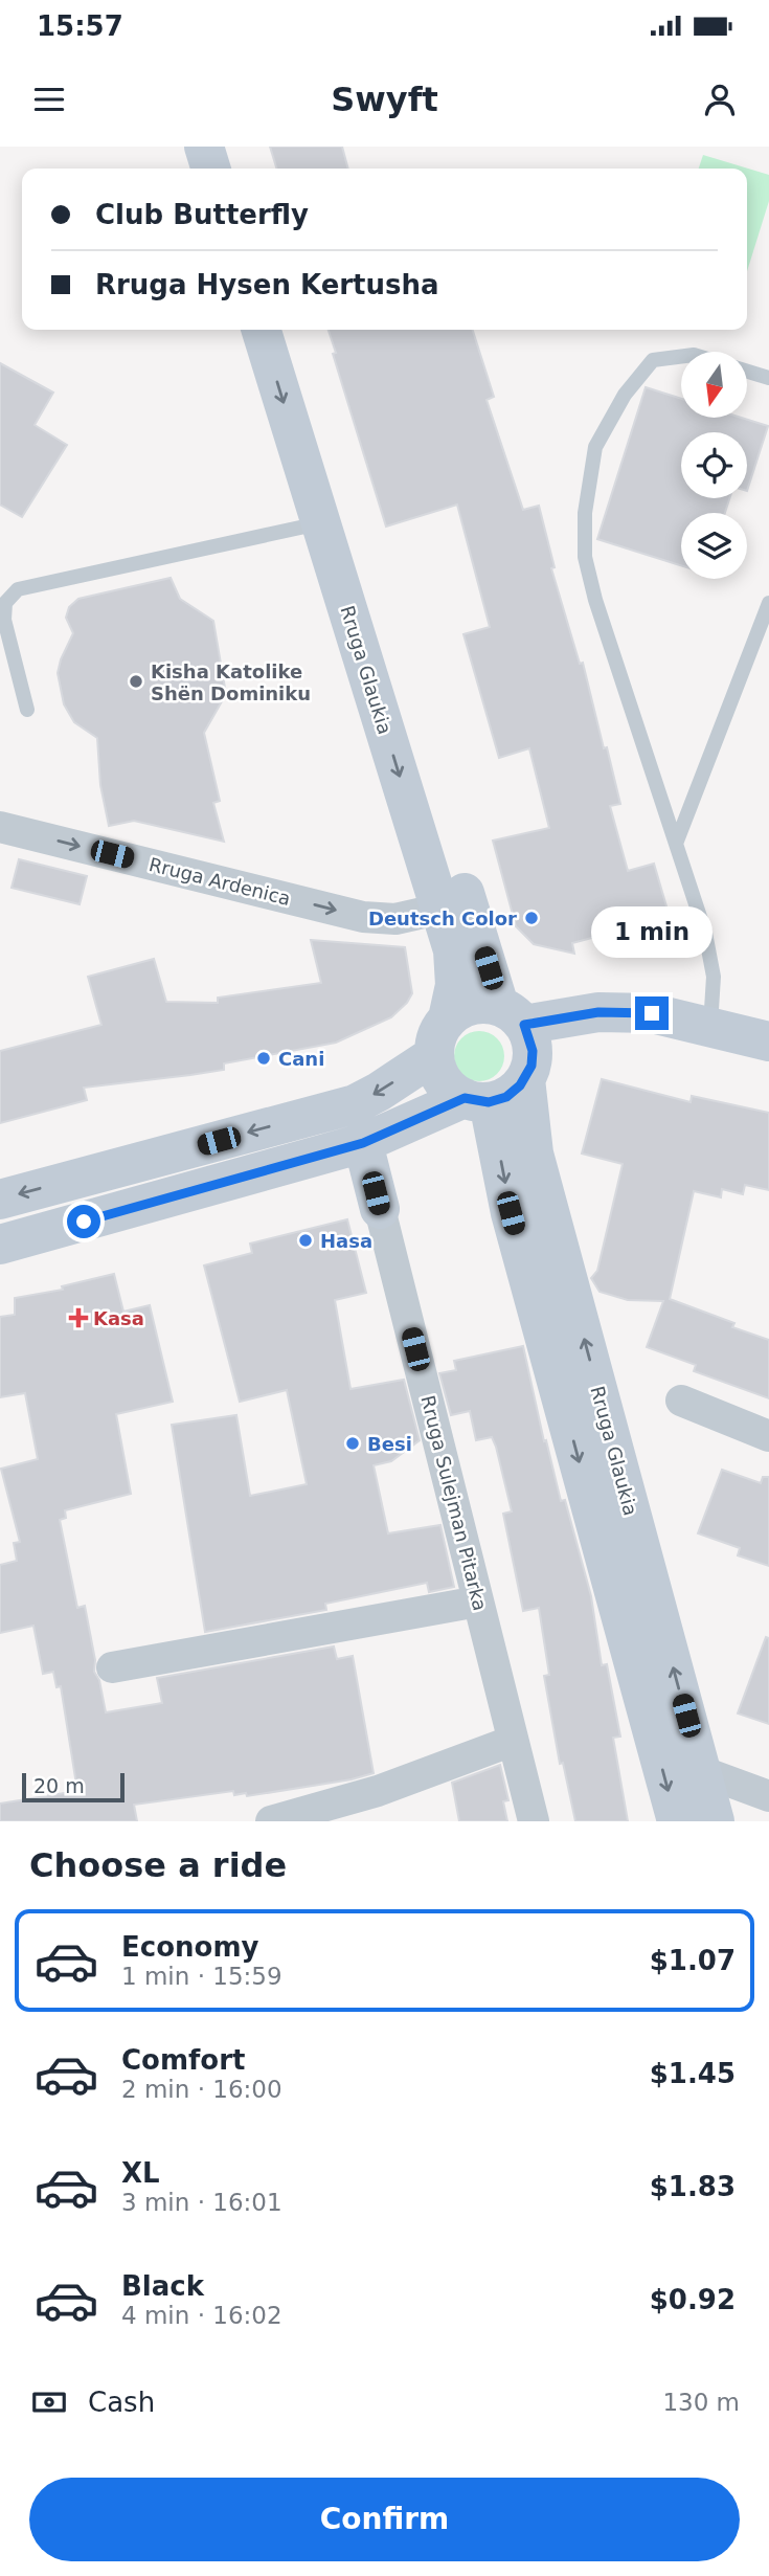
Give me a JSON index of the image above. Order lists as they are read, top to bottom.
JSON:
{
  "streets": {
    "main road": ["Rruga Glaukia", "Rruga Sulejman Pitarka"],
    "street": ["Rruga Ardenica"]
  },
  "crossings": [
    ["Rruga Glaukia", "Rruga Ardenica"]
  ],
  "one_way": ["Rruga Ardenica"],
  "places": {
    "other": [
      "Kisha Katolike Shën Dominiku",
      "Deutsch Color",
      "Cani",
      "Hasa",
      "Besi"
    ],
    "health": ["Kasa"]
  },
  "scale_bar": "20 m",
  "north": "bottom",
  "page": {
    "status": "15:57",
    "header": "Swyft",
    "banner": ["Club Butterfly", "Rruga Hysen Kertusha"],
    "bubble": "1 min",
    "scale": "20 m",
    "heading": "Choose a ride",
    "list": [
      {
        "name": "Economy",
        "note": "1 min · 15:59",
        "value": "$1.07"
      },
      {
        "name": "Comfort",
        "note": "2 min · 16:00",
        "value": "$1.45"
      },
      {
        "name": "XL",
        "note": "3 min · 16:01",
        "value": "$1.83"
      },
      {
        "name": "Black",
        "note": "4 min · 16:02",
        "value": "$0.92"
      }
    ],
    "pay": ["Cash", "130 m"],
    "buttons": "Confirm"
  }
}
